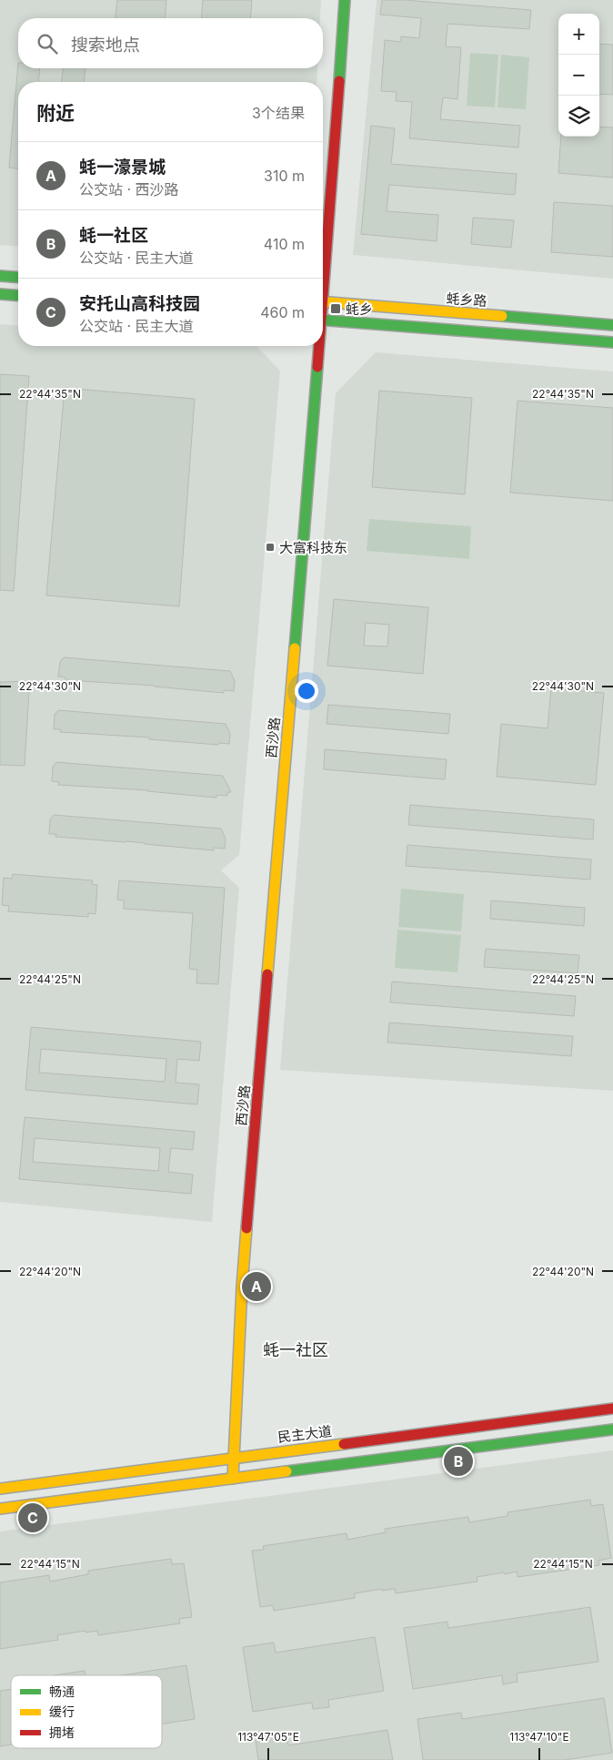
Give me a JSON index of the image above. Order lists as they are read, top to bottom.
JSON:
{
  "streets": {
    "street": ["蚝乡路", "西沙路", "民主大道"]
  },
  "crossings": [
    ["西沙路", "民主大道"]
  ],
  "districts": ["蚝一社区"],
  "places": {
    "transit": ["蚝乡", "大富科技东"]
  },
  "legend": ["畅通", "缓行", "拥堵"],
  "page": {
    "map_buttons": ["+", "−"],
    "search": "搜索地点",
    "heading": ["附近", "3个结果"],
    "list": [
      {
        "mark": "A",
        "name": "蚝一濠景城",
        "note": "公交站 · 西沙路",
        "value": "310 m"
      },
      {
        "mark": "B",
        "name": "蚝一社区",
        "note": "公交站 · 民主大道",
        "value": "410 m"
      },
      {
        "mark": "C",
        "name": "安托山高科技园",
        "note": "公交站 · 民主大道",
        "value": "460 m"
      }
    ],
    "pins": ["A", "B", "C"]
  },
  "coordinates": [
    "22°44'35\"N",
    "22°44'30\"N",
    "22°44'25\"N",
    "22°44'20\"N",
    "22°44'15\"N",
    "113°47'05\"E",
    "113°47'10\"E"
  ]
}
